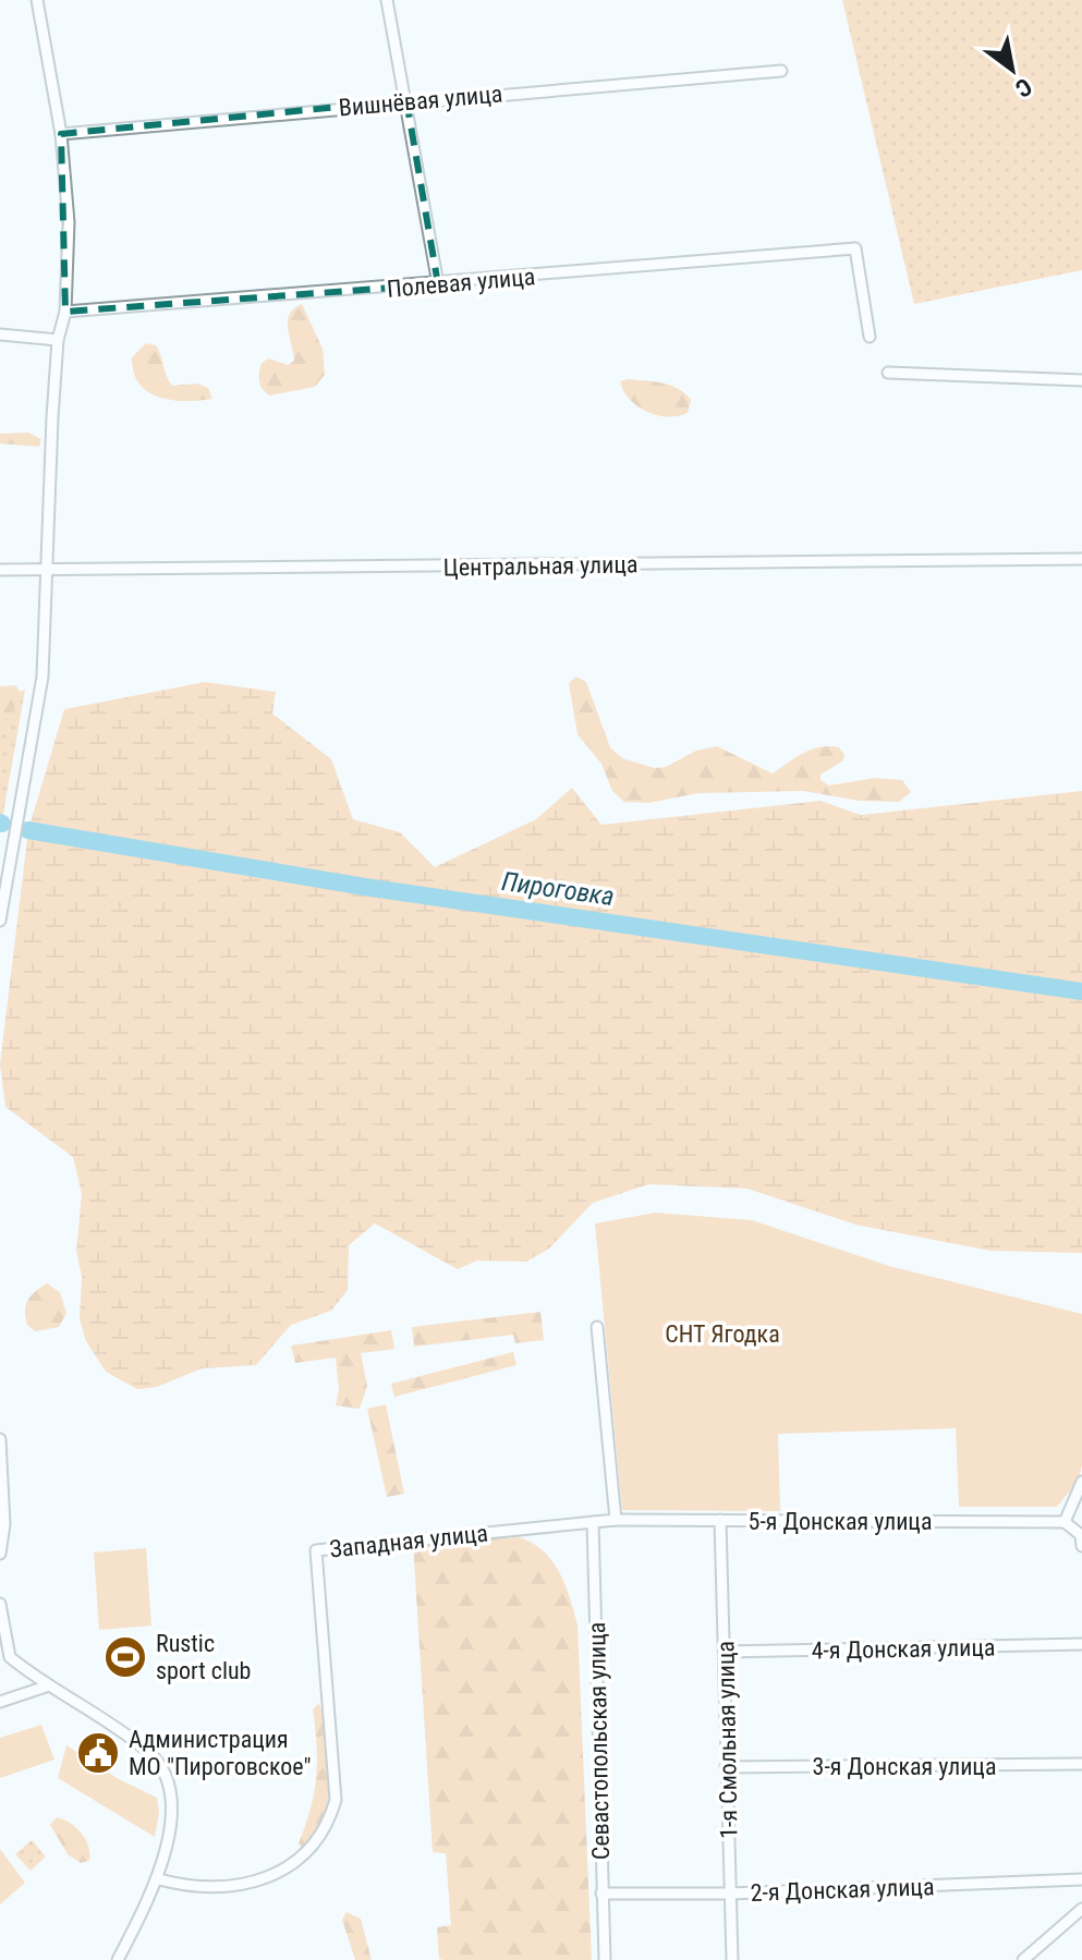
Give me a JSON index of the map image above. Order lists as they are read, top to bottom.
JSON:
{
  "streets": {
    "street": [
      "Вишнёвая улица",
      "Полевая улица",
      "Центральная улица",
      "5-я Донская улица",
      "Западная улица",
      "4-я Донская улица",
      "1-я Смольная улица",
      "Севастопольская улица",
      "3-я Донская улица",
      "2-я Донская улица"
    ]
  },
  "crossings": [
    ["5-я Донская улица", "Западная улица"],
    ["5-я Донская улица", "1-я Смольная улица"],
    ["Западная улица", "Севастопольская улица"],
    ["4-я Донская улица", "1-я Смольная улица"],
    ["1-я Смольная улица", "3-я Донская улица"],
    ["1-я Смольная улица", "2-я Донская улица"],
    ["Севастопольская улица", "2-я Донская улица"]
  ],
  "water": ["Пироговка"],
  "parks": ["СНТ Ягодка"],
  "places": {
    "sports": ["Rustic sport club"],
    "public building": ["Администрация МО \"Пироговское\""]
  },
  "north": "bottom right"
}
